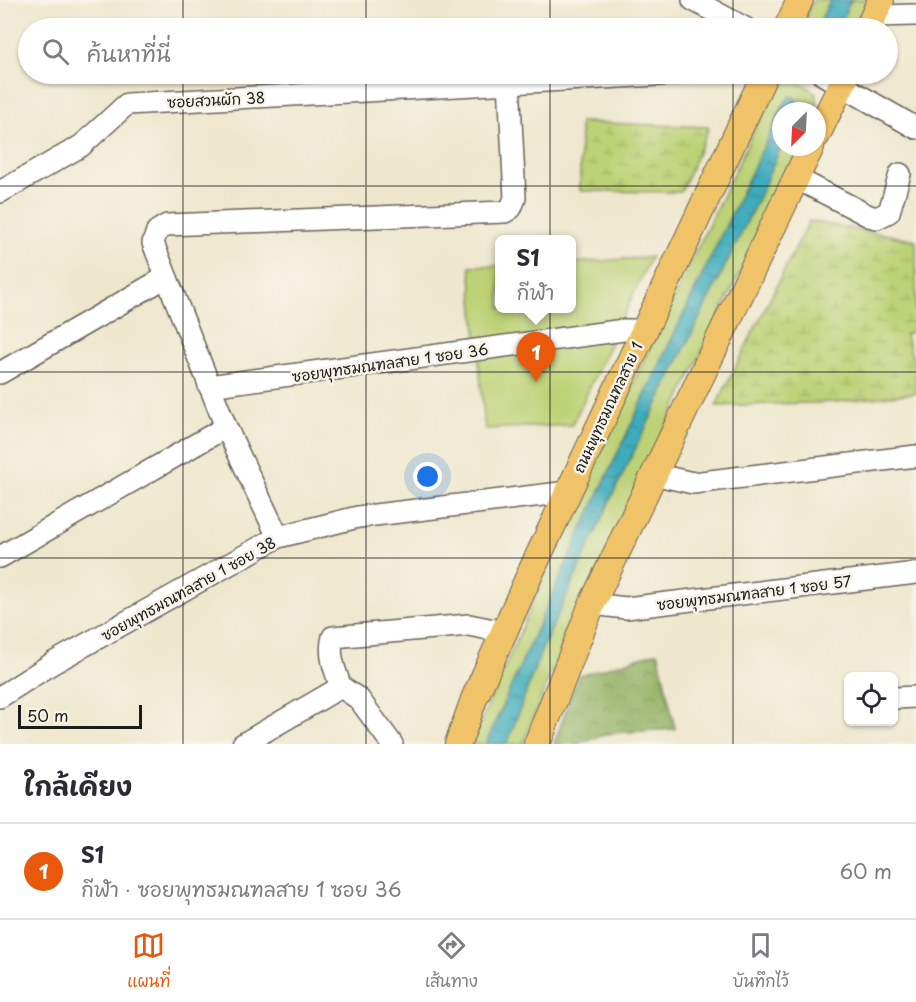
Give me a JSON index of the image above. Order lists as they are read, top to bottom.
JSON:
{
  "streets": {
    "main road": ["ถนนพุทธมณฑลสาย 1"],
    "street": [
      "ซอยสวนผัก 38",
      "ซอยพุทธมณฑลสาย 1 ซอย 36",
      "ซอยพุทธมณฑลสาย 1 ซอย 38",
      "ซอยพุทธมณฑลสาย 1 ซอย 57"
    ]
  },
  "crossings": [
    ["ซอยพุทธมณฑลสาย 1 ซอย 36", "ถนนพุทธมณฑลสาย 1"],
    ["ถนนพุทธมณฑลสาย 1", "ซอยพุทธมณฑลสาย 1 ซอย 38"]
  ],
  "scale_bar": "50 m",
  "north": "bottom left",
  "page": {
    "search": "ค้นหาที่นี่",
    "popup": ["S1", "กีฬา"],
    "pins": "1",
    "scale": "50 m",
    "heading": "ใกล้เคียง",
    "list": [
      {
        "mark": "1",
        "name": "S1",
        "note": "กีฬา · ซอยพุทธมณฑลสาย 1 ซอย 36",
        "value": "60 m"
      }
    ],
    "nav": ["แผนที่", "เส้นทาง", "บันทึกไว้"]
  }
}
